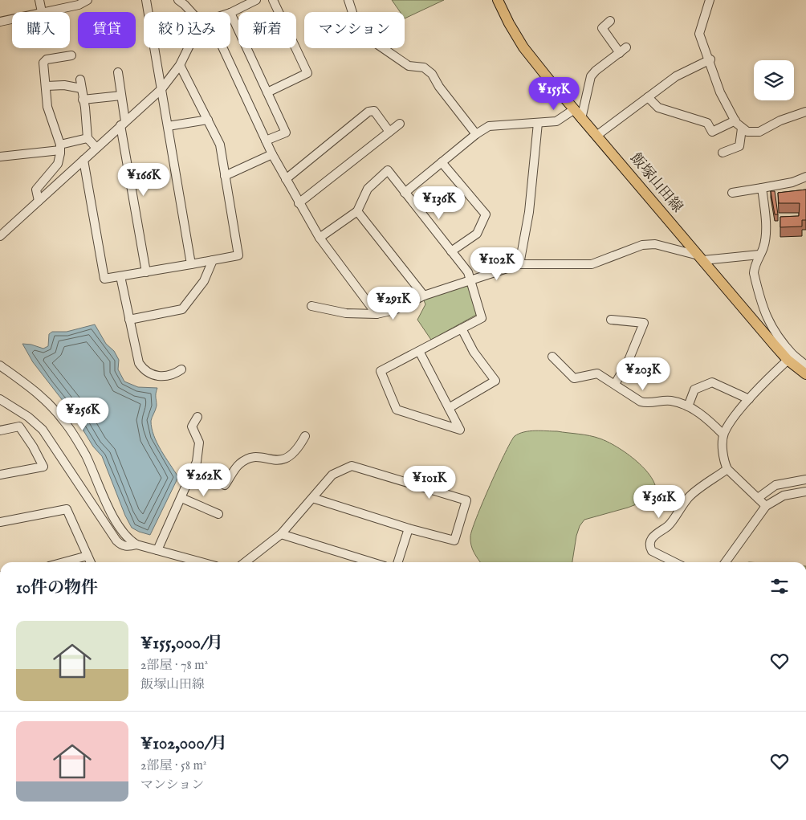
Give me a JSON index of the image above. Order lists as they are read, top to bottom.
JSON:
{
  "streets": {
    "main road": ["飯塚山田線"]
  },
  "page": {
    "chip": [
      "購入",
      "賃貸",
      "絞り込み",
      "新着",
      "マンション"
    ],
    "price": [
      "¥155K",
      "¥166K",
      "¥136K",
      "¥102K",
      "¥291K",
      "¥203K",
      "¥256K",
      "¥262K",
      "¥101K",
      "¥361K"
    ],
    "heading": "10件の物件",
    "list": [
      {
        "name": "¥155,000/月",
        "note": "2部屋 · 78 m² · 飯塚山田線"
      },
      {
        "name": "¥102,000/月",
        "note": "2部屋 · 58 m² · マンション"
      }
    ]
  }
}
